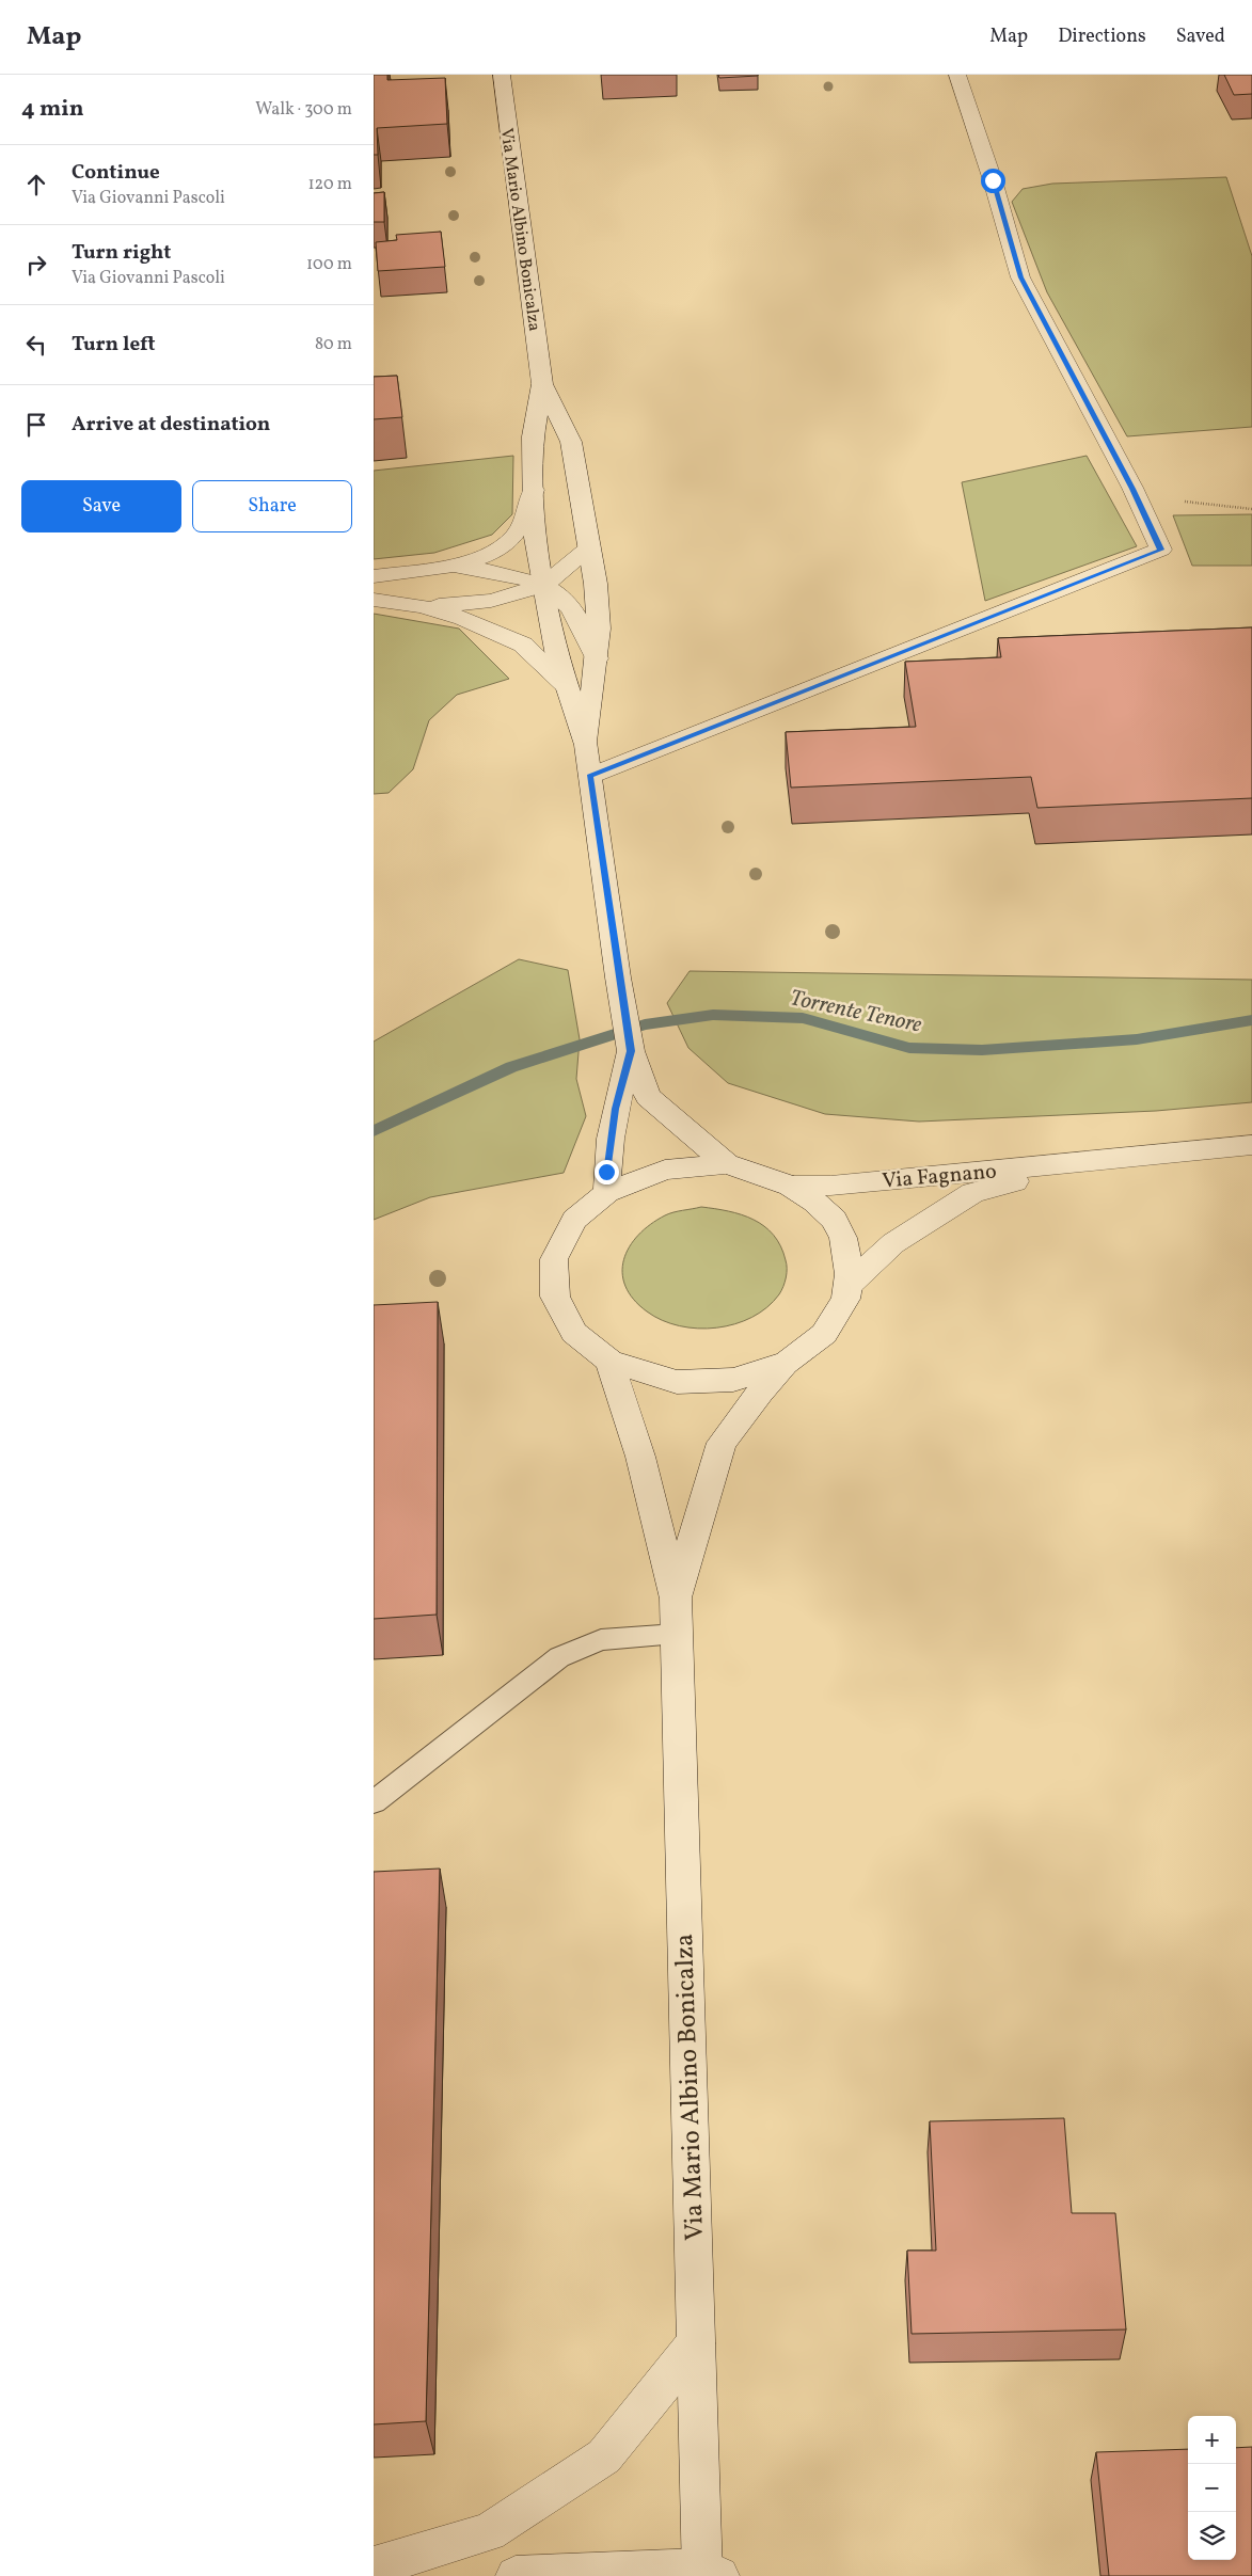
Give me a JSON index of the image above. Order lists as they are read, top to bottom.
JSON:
{
  "streets": {
    "main road": ["Via Mario Albino Bonicalza", "Via Fagnano"]
  },
  "water": ["Torrente Tenore"],
  "page": {
    "header": "Map",
    "nav": ["Map", "Directions", "Saved"],
    "heading": ["4 min", "Walk · 300 m"],
    "list": [
      ["Continue", "Via Giovanni Pascoli", "120 m"],
      ["Turn right", "Via Giovanni Pascoli", "100 m"],
      ["Turn left", "80 m"],
      "Arrive at destination"
    ],
    "buttons": ["Save", "Share"],
    "map_buttons": ["+", "−"]
  }
}
